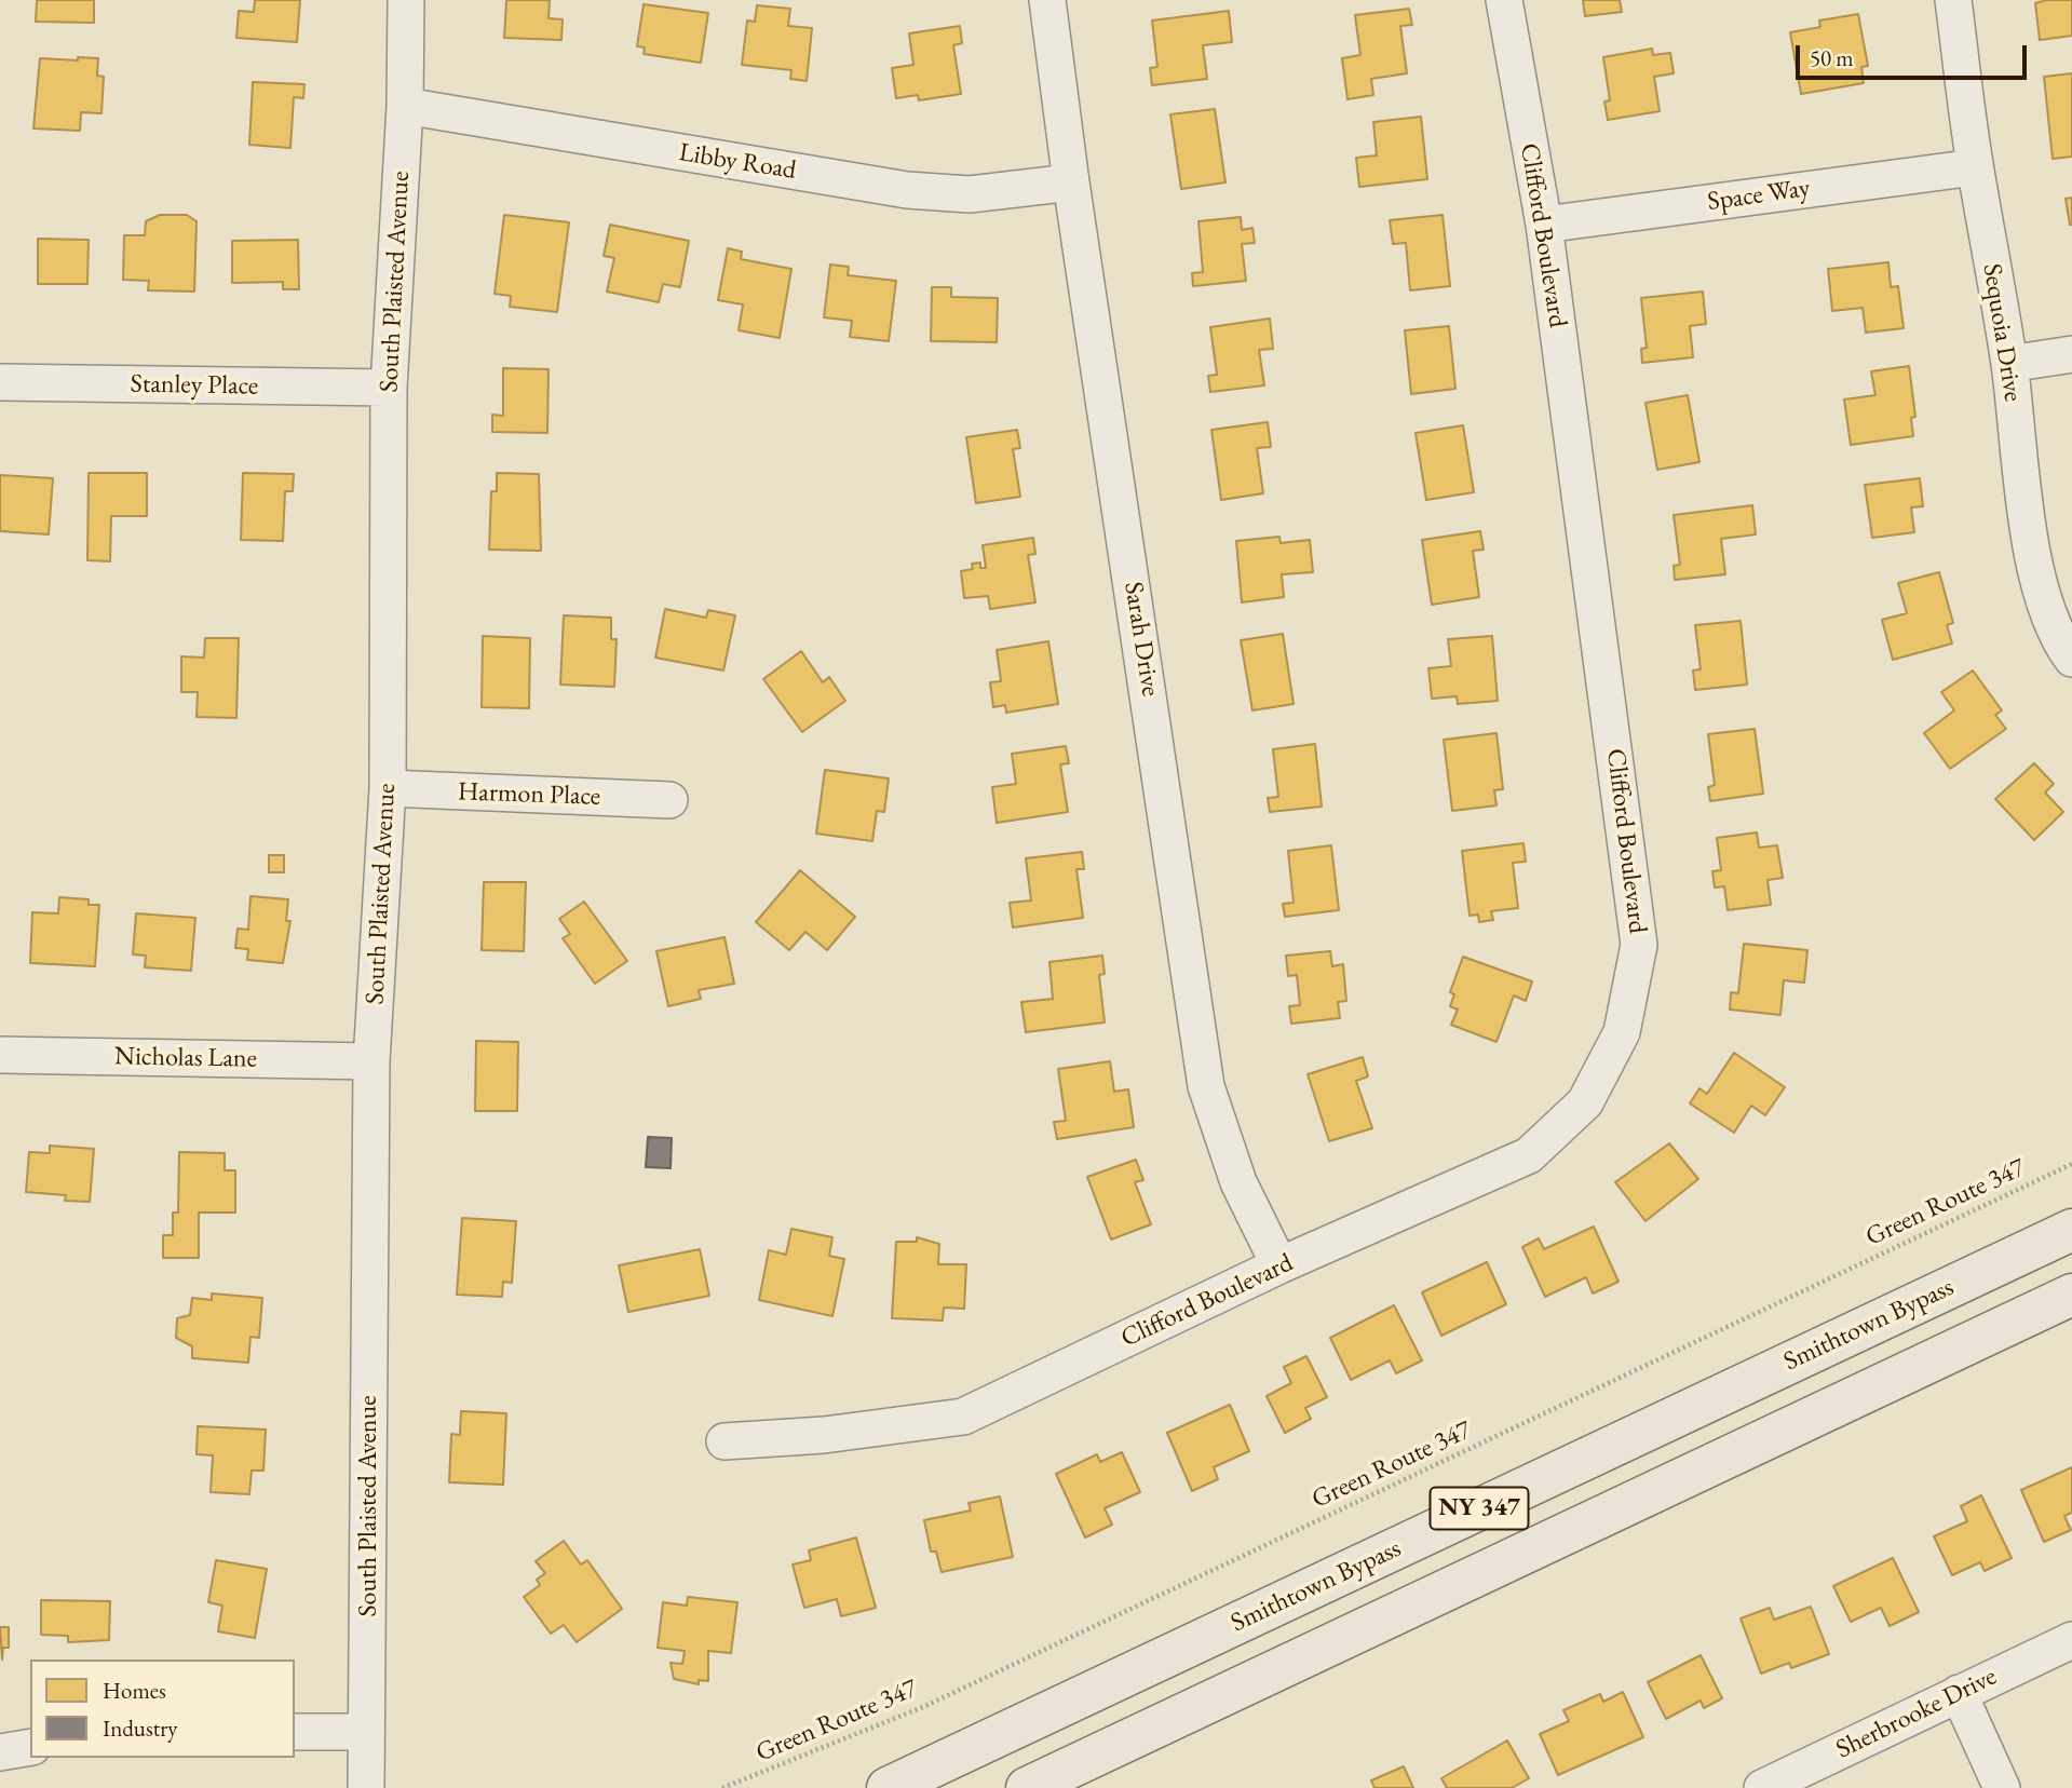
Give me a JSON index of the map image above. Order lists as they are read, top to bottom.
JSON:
{
  "streets": {
    "highway": ["Smithtown Bypass", "NY 347"],
    "street": [
      "Libby Road",
      "Space Way",
      "Clifford Boulevard",
      "South Plaisted Avenue",
      "Sequoia Drive",
      "Stanley Place",
      "Sarah Drive",
      "Harmon Place",
      "Nicholas Lane",
      "Sherbrooke Drive"
    ],
    "path": ["Green Route 347"]
  },
  "crossings": [
    ["Libby Road", "South Plaisted Avenue"],
    ["Libby Road", "Sarah Drive"],
    ["Space Way", "Clifford Boulevard"],
    ["Space Way", "Sequoia Drive"],
    ["Clifford Boulevard", "Sarah Drive"],
    ["South Plaisted Avenue", "Stanley Place"],
    ["South Plaisted Avenue", "Harmon Place"],
    ["South Plaisted Avenue", "Nicholas Lane"]
  ],
  "legend": ["Homes", "Industry"],
  "scale_bar": "50 m"
}
